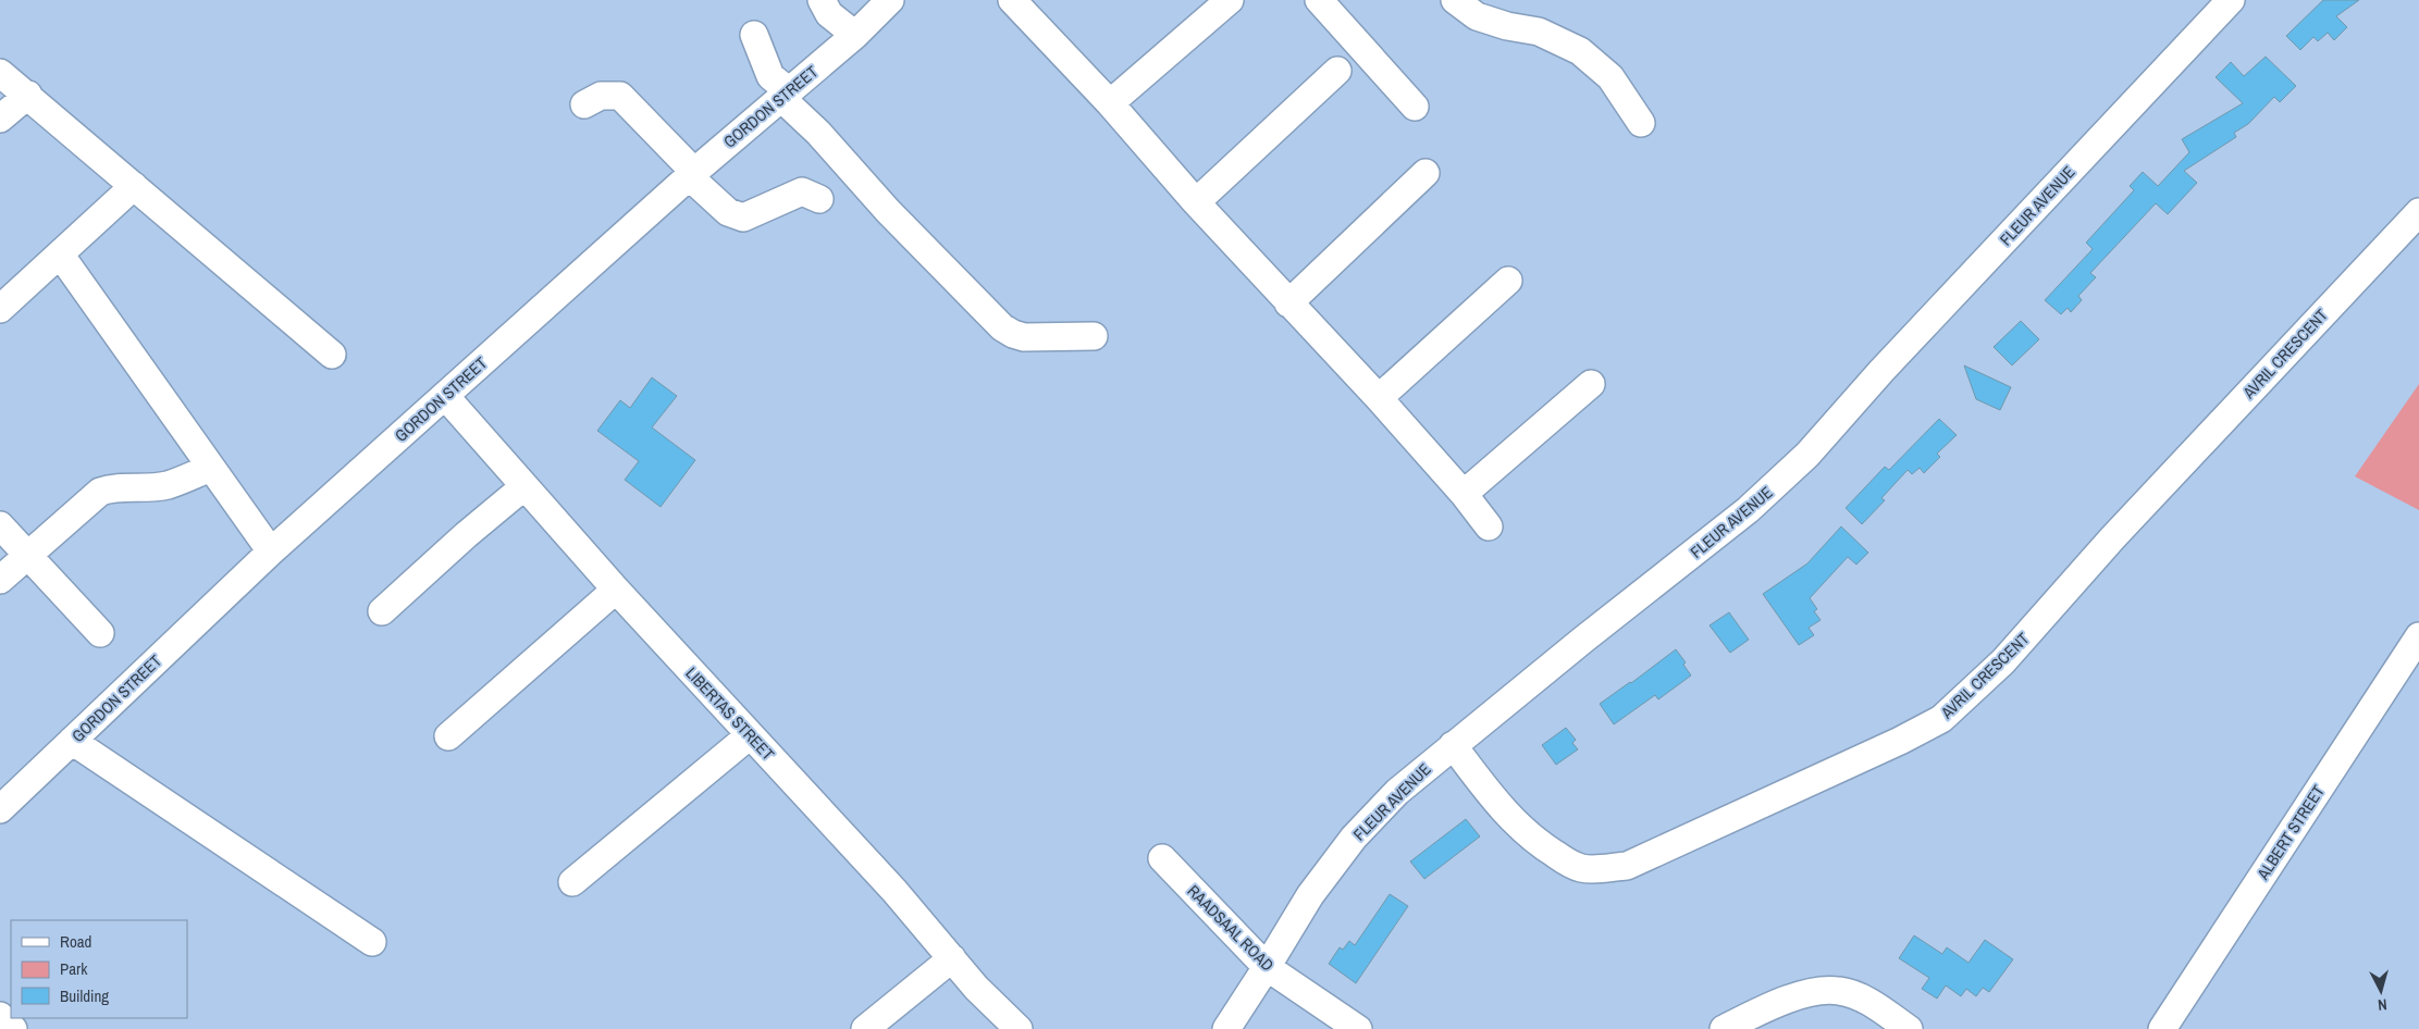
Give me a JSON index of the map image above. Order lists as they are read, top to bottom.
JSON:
{
  "streets": {
    "street": [
      "GORDON STREET",
      "FLEUR AVENUE",
      "AVRIL CRESCENT",
      "LIBERTAS STREET",
      "ALBERT STREET",
      "RAADSAAL ROAD"
    ]
  },
  "crossings": [
    ["GORDON STREET", "LIBERTAS STREET"],
    ["FLEUR AVENUE", "AVRIL CRESCENT"],
    ["FLEUR AVENUE", "RAADSAAL ROAD"]
  ],
  "legend": ["Road", "Park", "Building"],
  "north": "bottom"
}
